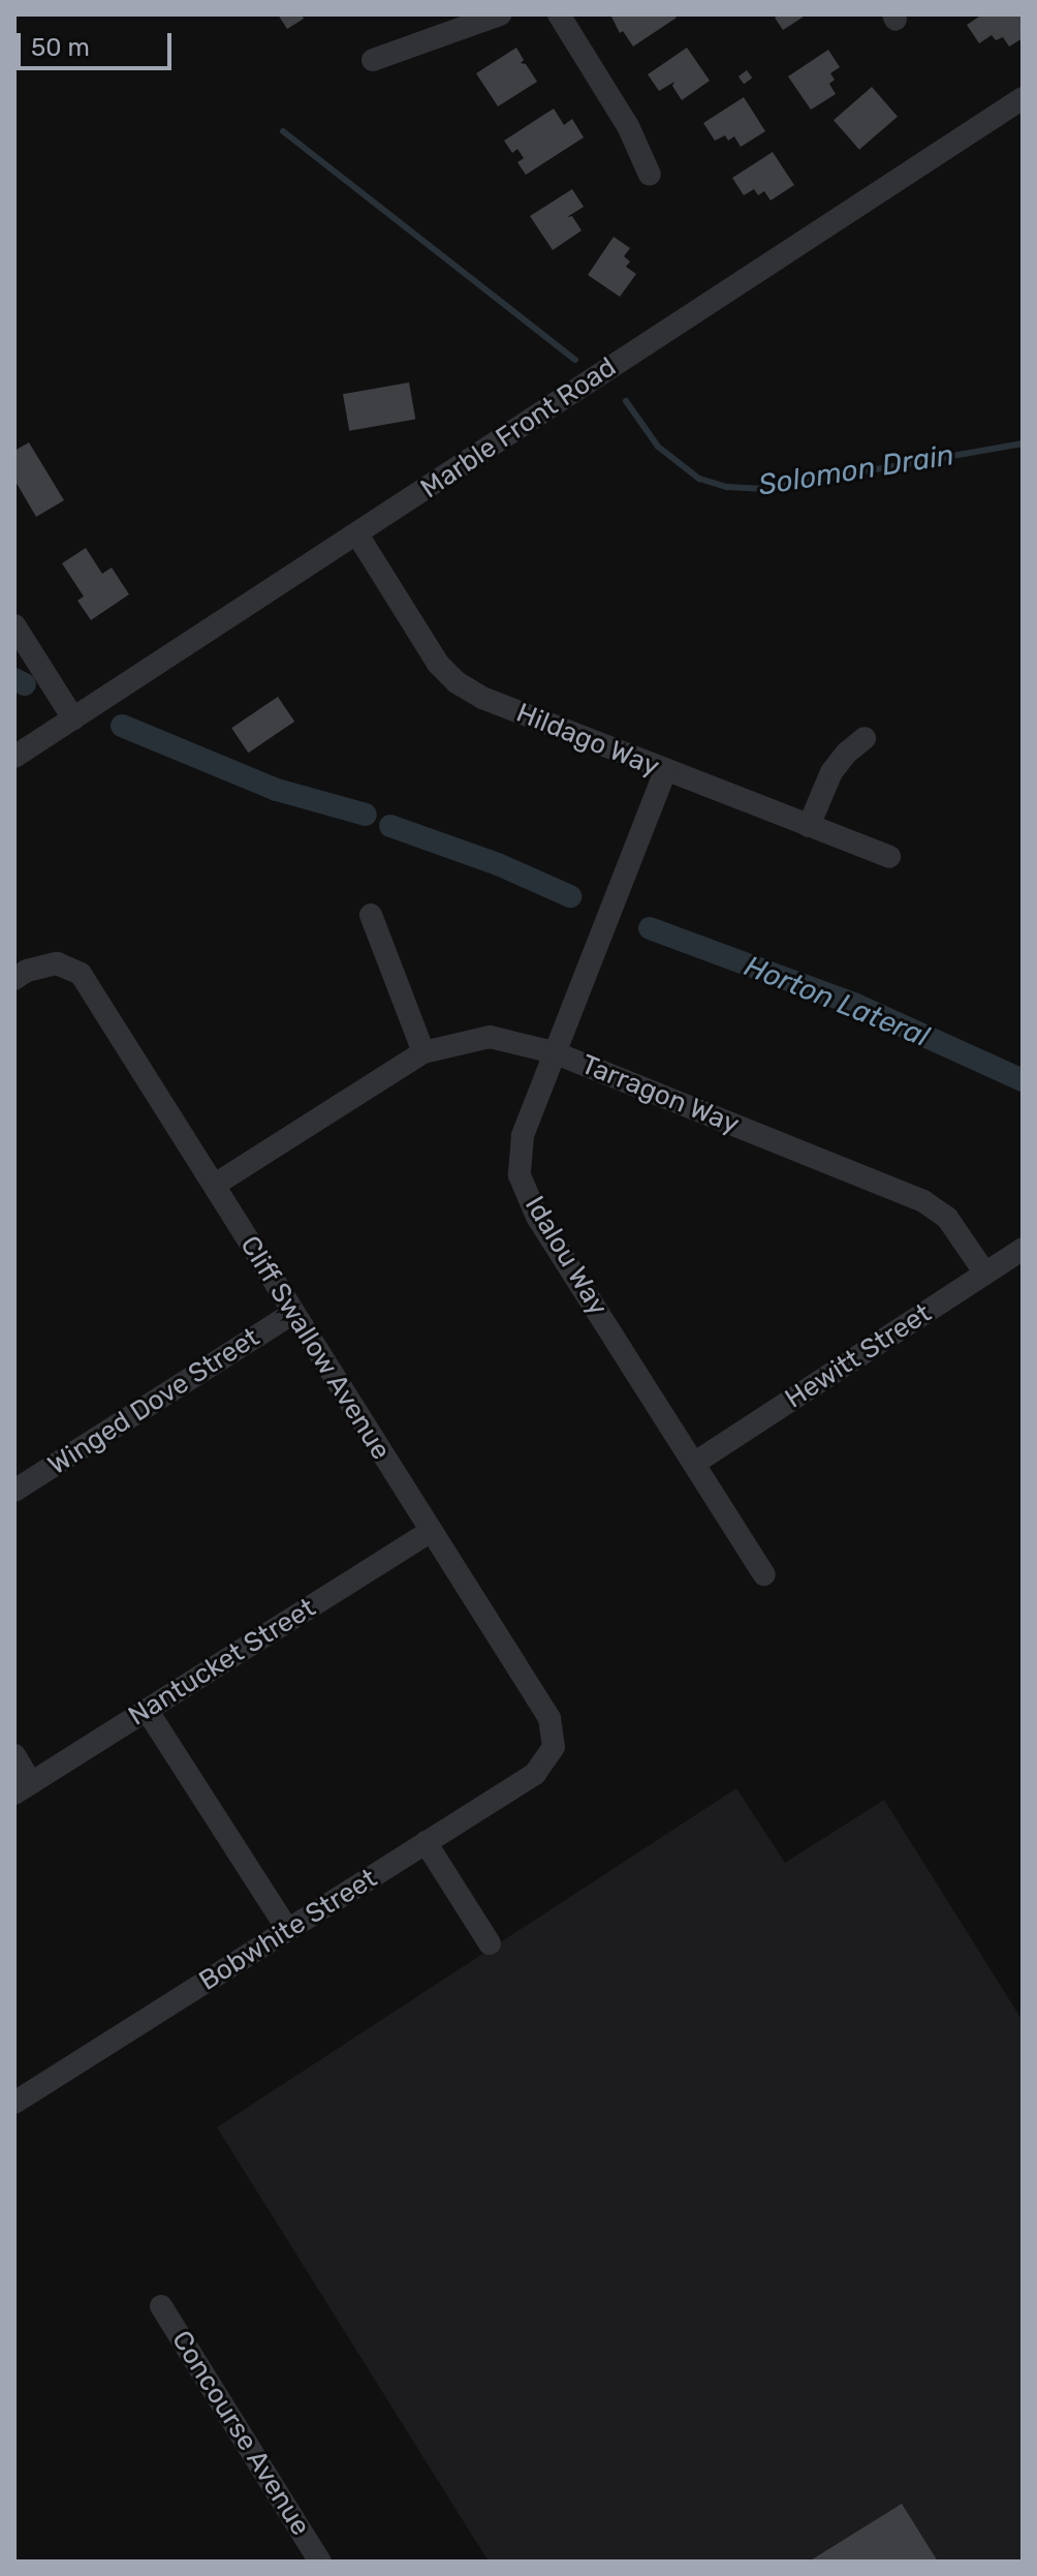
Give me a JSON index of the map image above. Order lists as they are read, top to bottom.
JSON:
{
  "streets": {
    "street": [
      "Marble Front Road",
      "Hildago Way",
      "Tarragon Way",
      "Idalou Way",
      "Cliff Swallow Avenue",
      "Hewitt Street",
      "Winged Dove Street",
      "Nantucket Street",
      "Bobwhite Street",
      "Concourse Avenue"
    ]
  },
  "crossings": [
    ["Marble Front Road", "Hildago Way"],
    ["Hildago Way", "Idalou Way"],
    ["Tarragon Way", "Idalou Way"],
    ["Tarragon Way", "Cliff Swallow Avenue"],
    ["Tarragon Way", "Hewitt Street"],
    ["Idalou Way", "Hewitt Street"],
    ["Cliff Swallow Avenue", "Winged Dove Street"],
    ["Cliff Swallow Avenue", "Nantucket Street"],
    ["Cliff Swallow Avenue", "Bobwhite Street"]
  ],
  "water": ["Solomon Drain", "Horton Lateral"],
  "scale_bar": "50 m"
}
